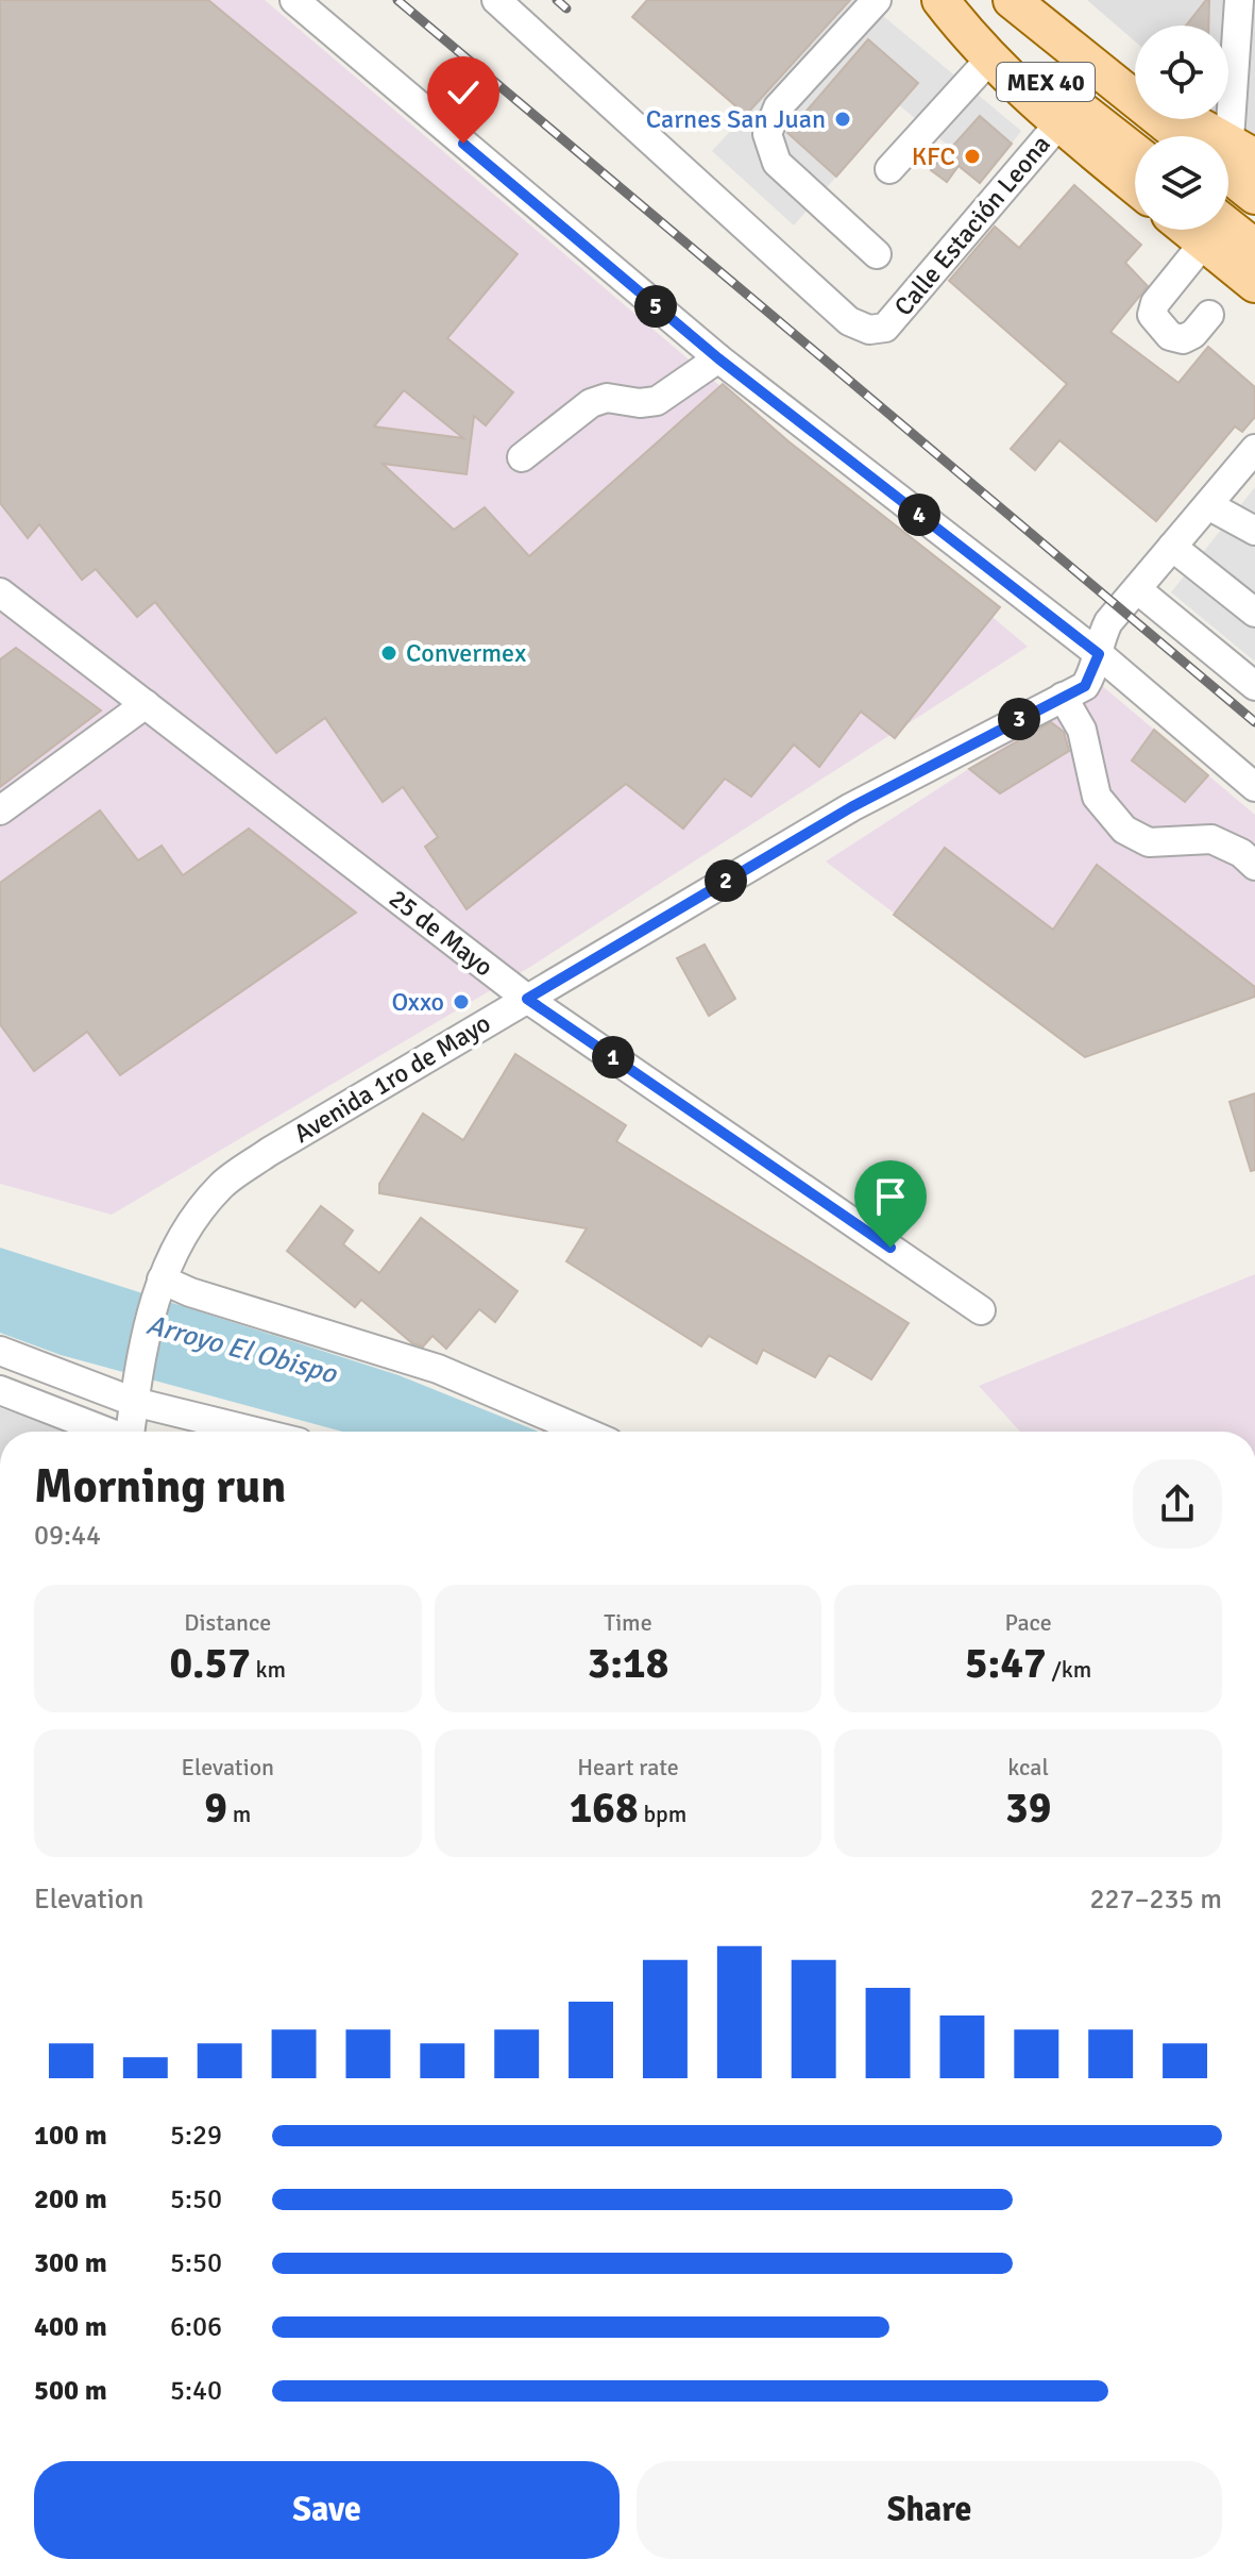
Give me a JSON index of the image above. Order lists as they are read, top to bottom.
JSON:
{
  "streets": {
    "main road": ["MEX 40"],
    "street": ["Calle Estación Leona", "25 de Mayo", "Avenida 1ro de Mayo"]
  },
  "crossings": [
    ["25 de Mayo", "Avenida 1ro de Mayo"]
  ],
  "water": ["Arroyo El Obispo"],
  "places": [
    "Carnes San Juan",
    "KFC",
    "Convermex",
    "Oxxo"
  ],
  "page": {
    "pins": [
      "5",
      "4",
      "3",
      "2",
      "1"
    ],
    "heading": ["Morning run", "09:44"],
    "stats": [
      ["Distance", "0.57 km"],
      ["Time", "3:18"],
      ["Pace", "5:47 /km"],
      ["Elevation", "9 m"],
      ["Heart rate", "168 bpm"],
      ["kcal", "39"]
    ],
    "chart": ["Elevation", "227–235 m"],
    "list": [
      {
        "name": "100 m",
        "note": "5:29"
      },
      {
        "name": "200 m",
        "note": "5:50"
      },
      {
        "name": "300 m",
        "note": "5:50"
      },
      {
        "name": "400 m",
        "note": "6:06"
      },
      {
        "name": "500 m",
        "note": "5:40"
      }
    ],
    "buttons": ["Save", "Share"]
  }
}
